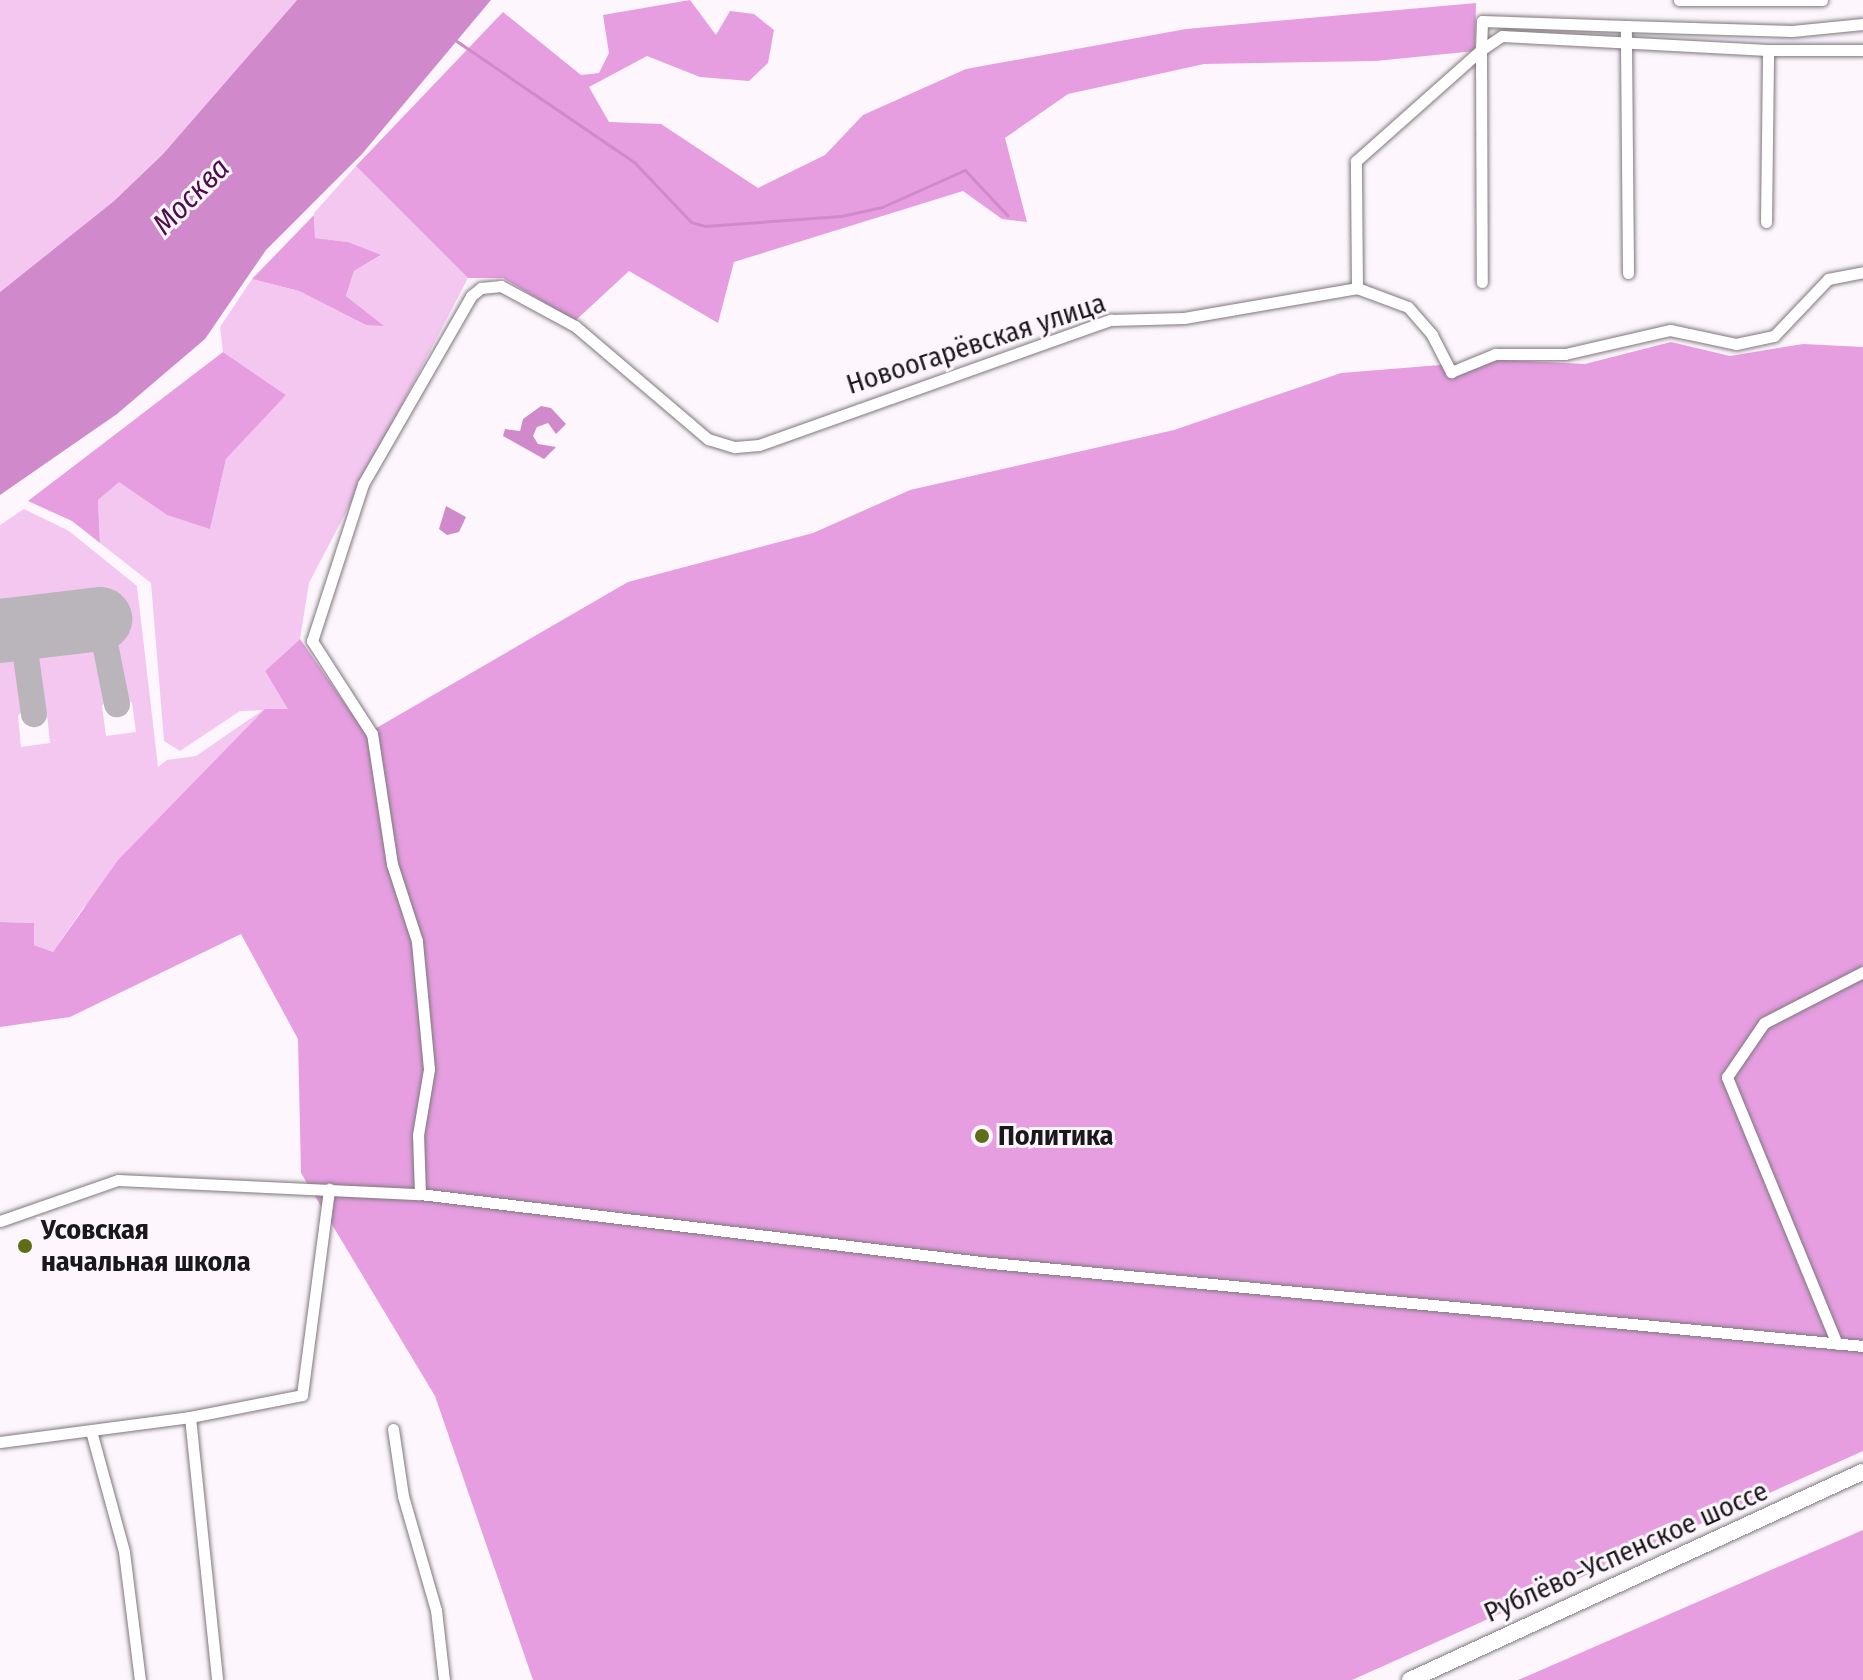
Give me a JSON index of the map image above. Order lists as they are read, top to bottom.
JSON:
{
  "streets": {
    "main road": ["Рублёво-Успенское шоссе"],
    "street": ["Новоогарёвская улица"]
  },
  "water": ["Москва"],
  "places": ["Политика", "Усовская начальная школа"]
}
